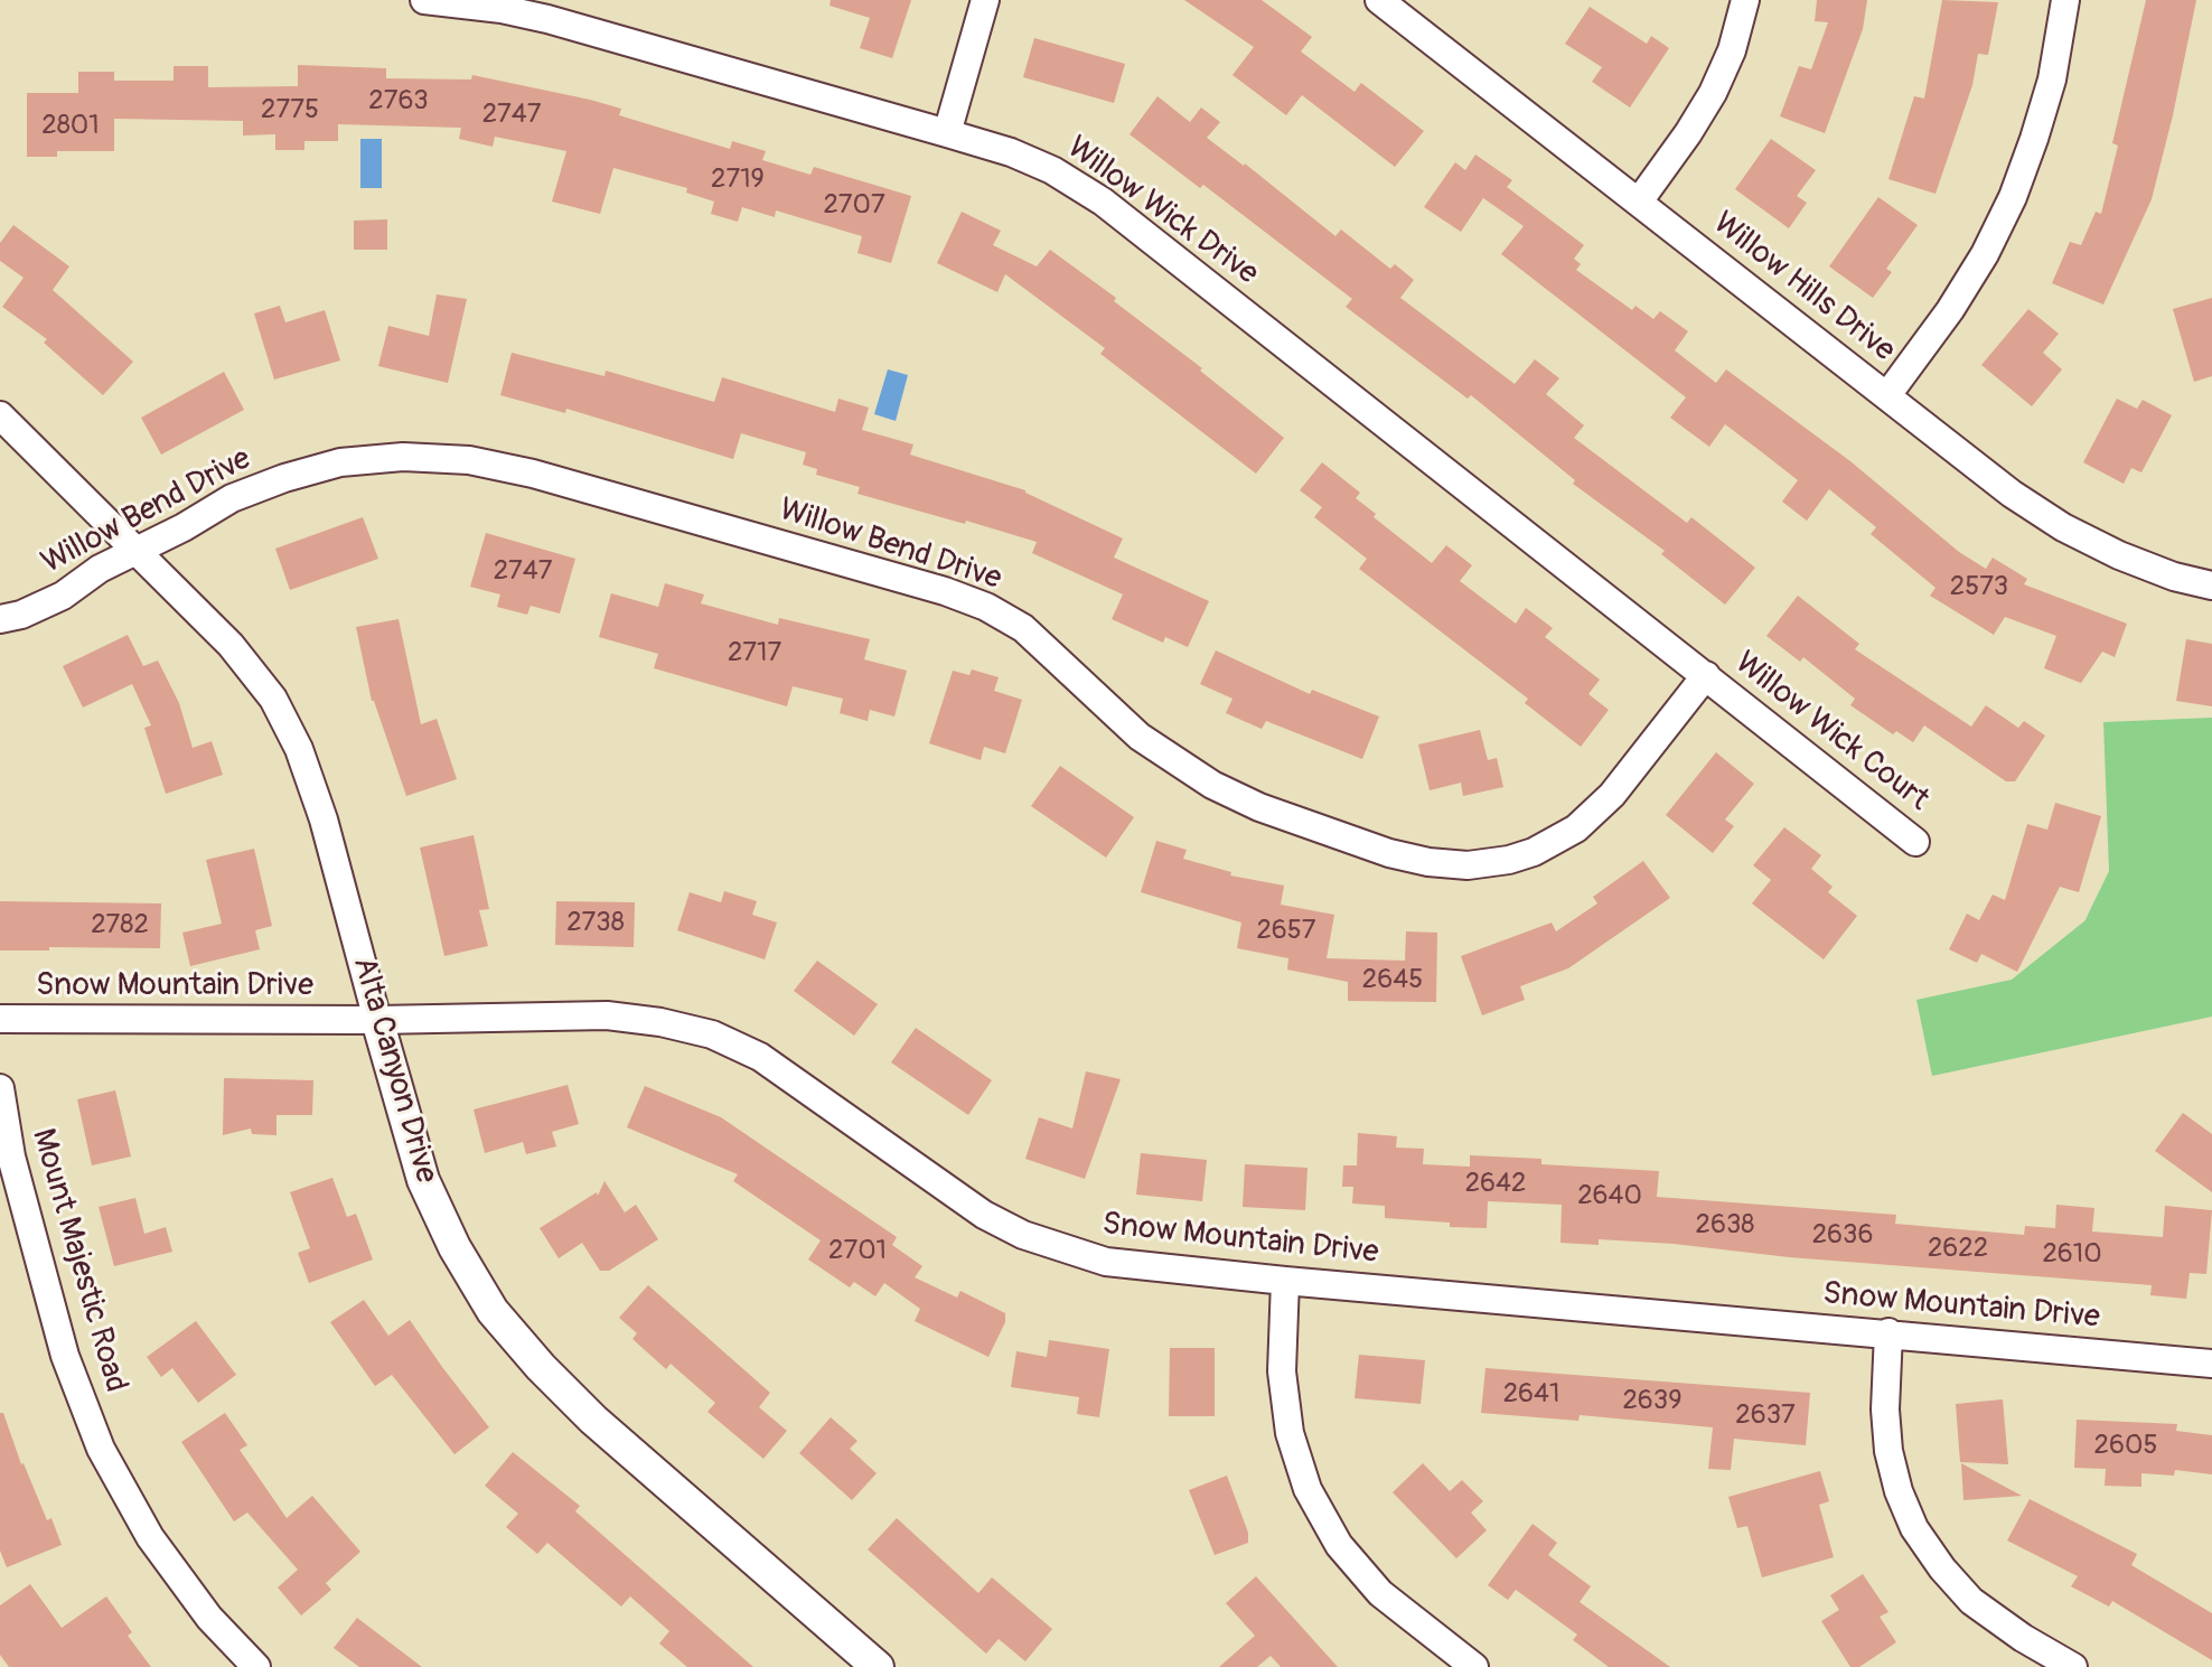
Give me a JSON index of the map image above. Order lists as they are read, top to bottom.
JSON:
{
  "streets": {
    "street": [
      "Willow Wick Drive",
      "Willow Hills Drive",
      "Willow Bend Drive",
      "Willow Wick Court",
      "Snow Mountain Drive",
      "Alta Canyon Drive",
      "Mount Majestic Road"
    ]
  },
  "crossings": [
    ["Willow Wick Drive", "Willow Bend Drive"],
    ["Willow Wick Drive", "Willow Wick Court"],
    ["Willow Bend Drive", "Willow Wick Court"],
    ["Willow Bend Drive", "Alta Canyon Drive"],
    ["Snow Mountain Drive", "Alta Canyon Drive"]
  ],
  "house_numbers": [
    "2763",
    "2775",
    "2747",
    "2801",
    "2719",
    "2707",
    "2747",
    "2573",
    "2717",
    "2738",
    "2782",
    "2657",
    "2645",
    "2642",
    "2640",
    "2638",
    "2636",
    "2622",
    "2701",
    "2610",
    "2641",
    "2639",
    "2637",
    "2605"
  ]
}
